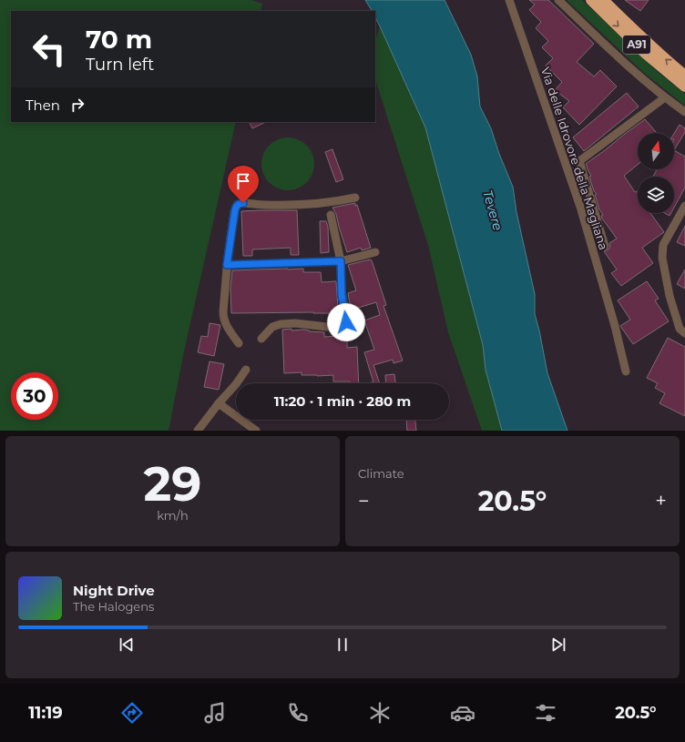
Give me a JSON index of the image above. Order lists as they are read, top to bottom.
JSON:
{
  "streets": {
    "highway": ["A91"],
    "street": ["Via delle Idrovore della Magliana"]
  },
  "water": ["Tevere"],
  "north": "top",
  "page": {
    "turn": ["70 m", "Turn left"],
    "then": "Then",
    "limit": "30",
    "trip": "11:20 · 1 min · 280 m",
    "tile": [
      ["29", "km/h"],
      "Climate"
    ],
    "heat": ["−", "20.5°", "+"],
    "song": ["Night Drive", "The Halogens"],
    "tabs": ["11:19", "20.5°"]
  }
}
